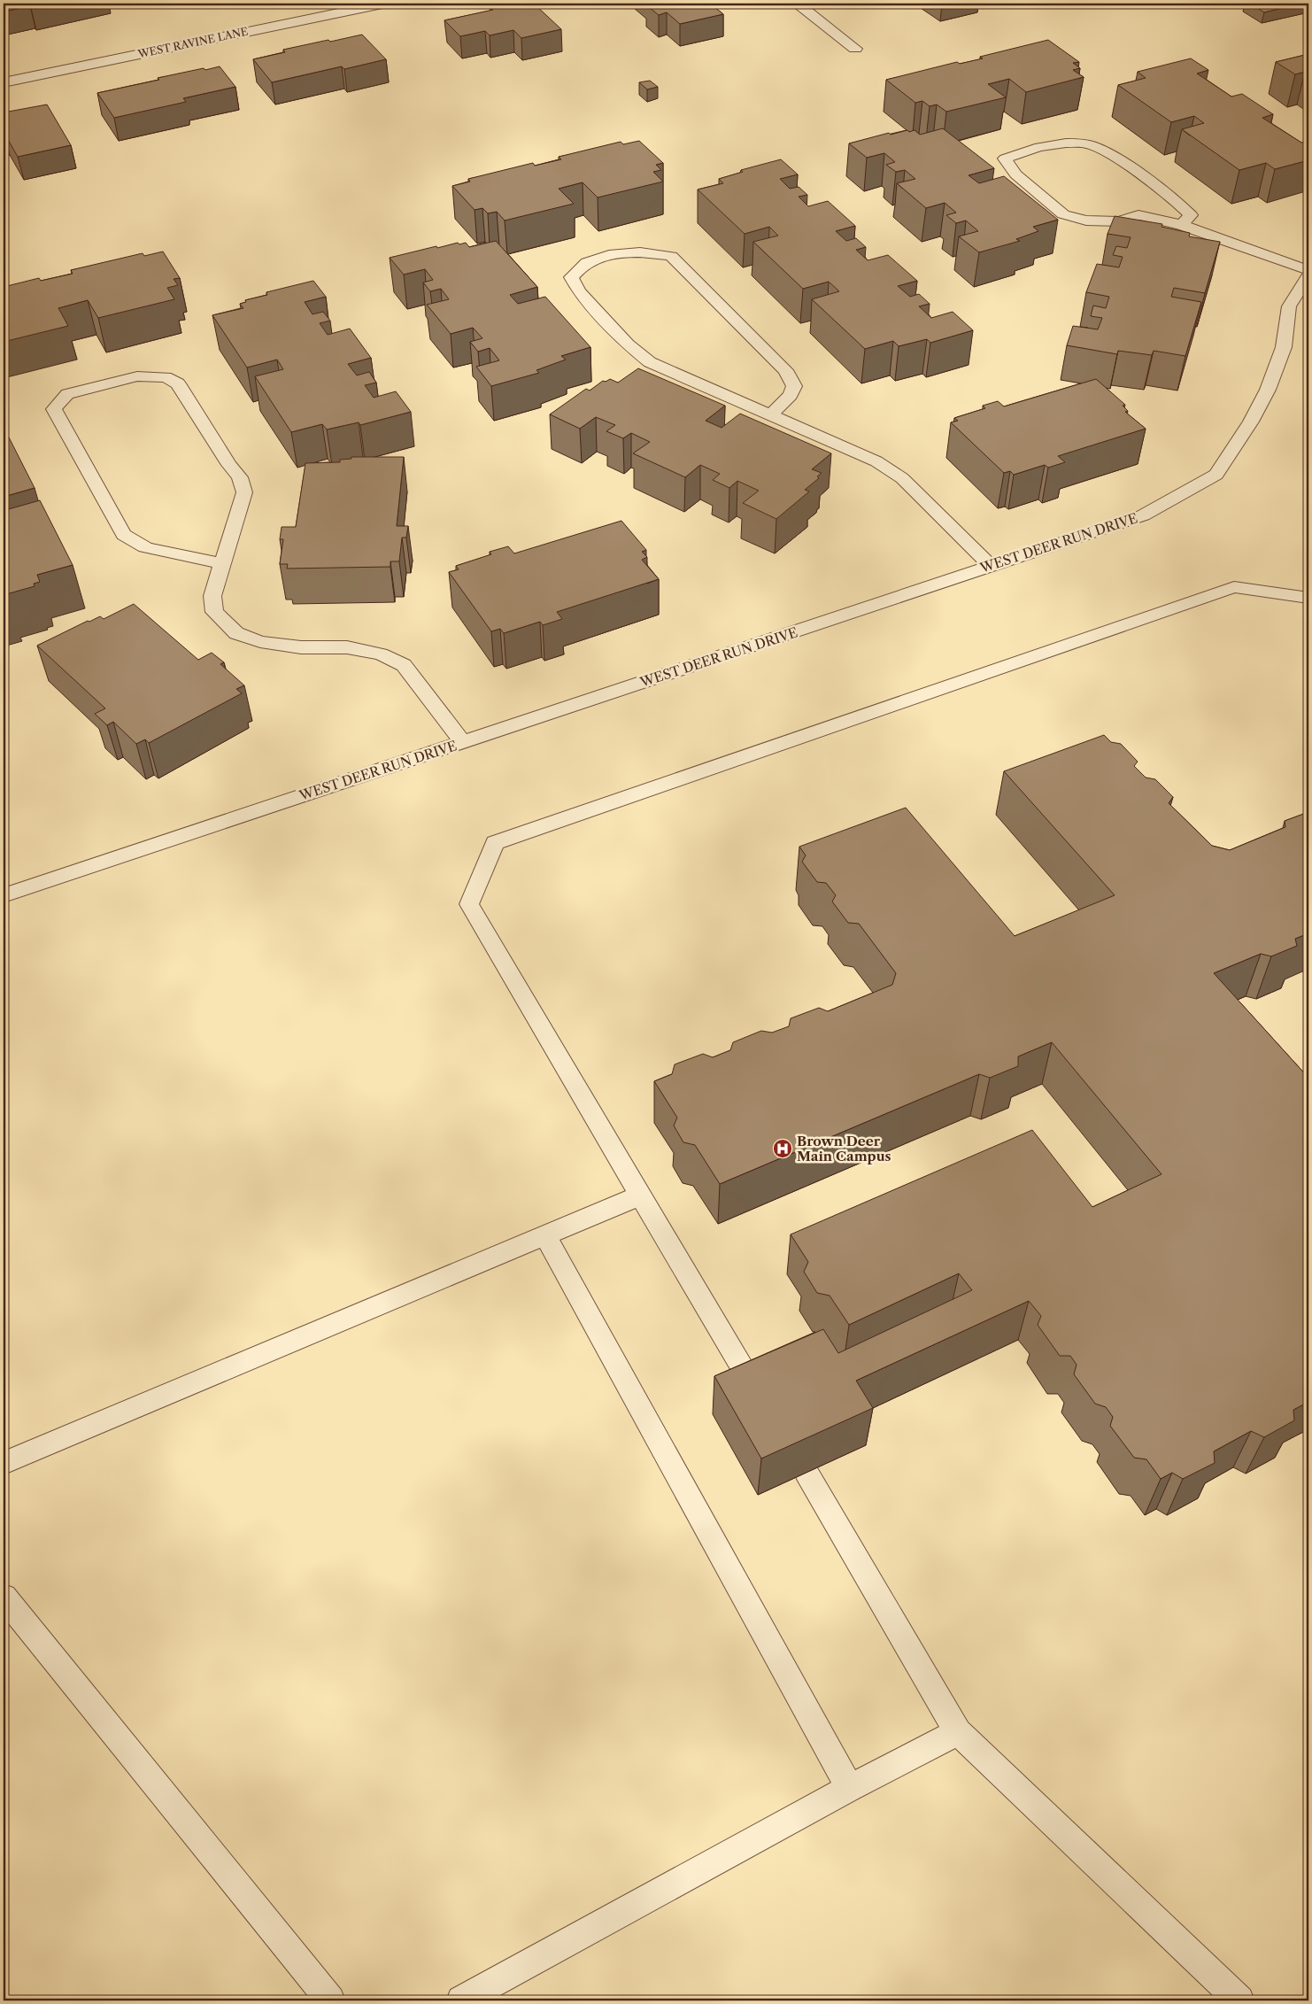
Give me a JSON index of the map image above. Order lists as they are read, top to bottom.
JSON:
{
  "streets": {
    "street": ["WEST RAVINE LANE"],
    "lane": ["WEST DEER RUN DRIVE"]
  },
  "places": {
    "hospital": ["Brown Deer Main Campus"]
  }
}
